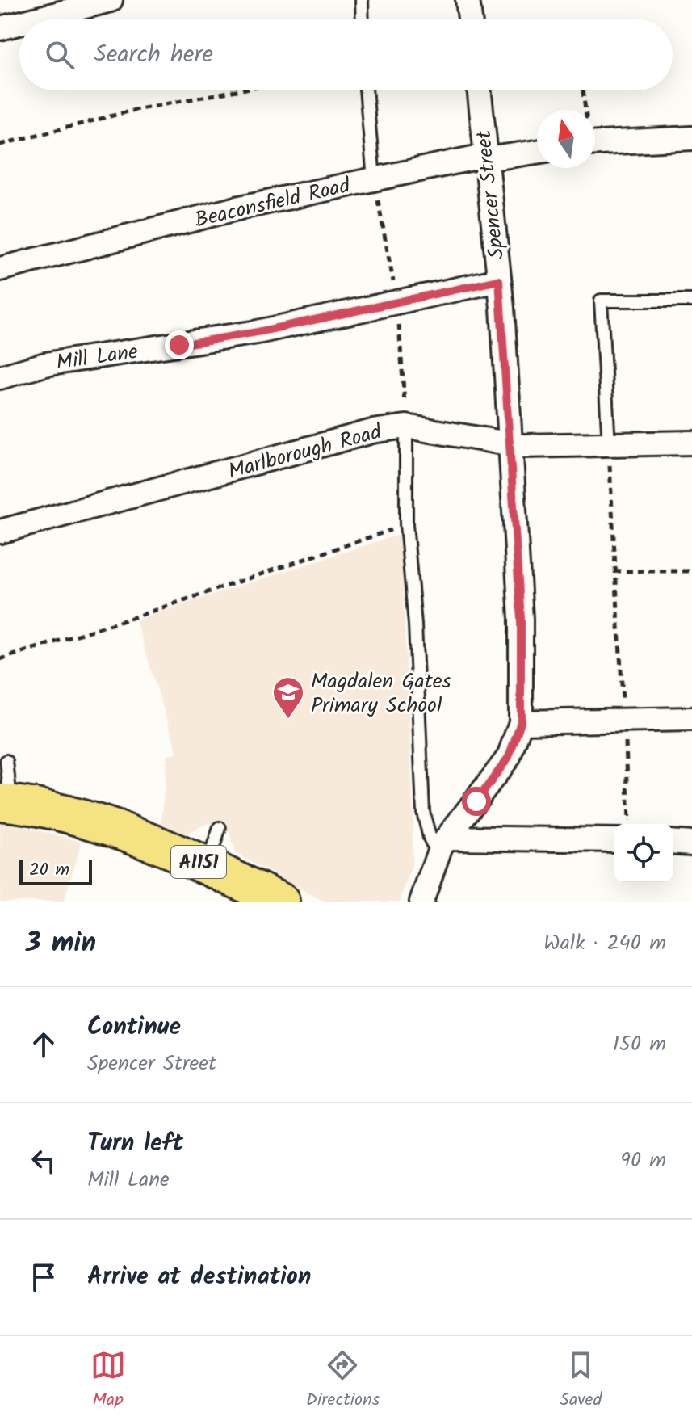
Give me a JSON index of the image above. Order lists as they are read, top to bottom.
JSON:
{
  "streets": {
    "main road": ["A1151"],
    "street": [
      "Spencer Street",
      "Beaconsfield Road",
      "Mill Lane",
      "Marlborough Road"
    ]
  },
  "crossings": [
    ["Spencer Street", "Beaconsfield Road"],
    ["Spencer Street", "Mill Lane"],
    ["Spencer Street", "Marlborough Road"]
  ],
  "places": {
    "school or university": ["Magdalen Gates Primary School"]
  },
  "scale_bar": "20 m",
  "north": "top",
  "page": {
    "search": "Search here",
    "scale": "20 m",
    "heading": ["3 min", "Walk · 240 m"],
    "list": [
      ["Continue", "Spencer Street", "150 m"],
      ["Turn left", "Mill Lane", "90 m"],
      "Arrive at destination"
    ],
    "nav": ["Map", "Directions", "Saved"]
  }
}
